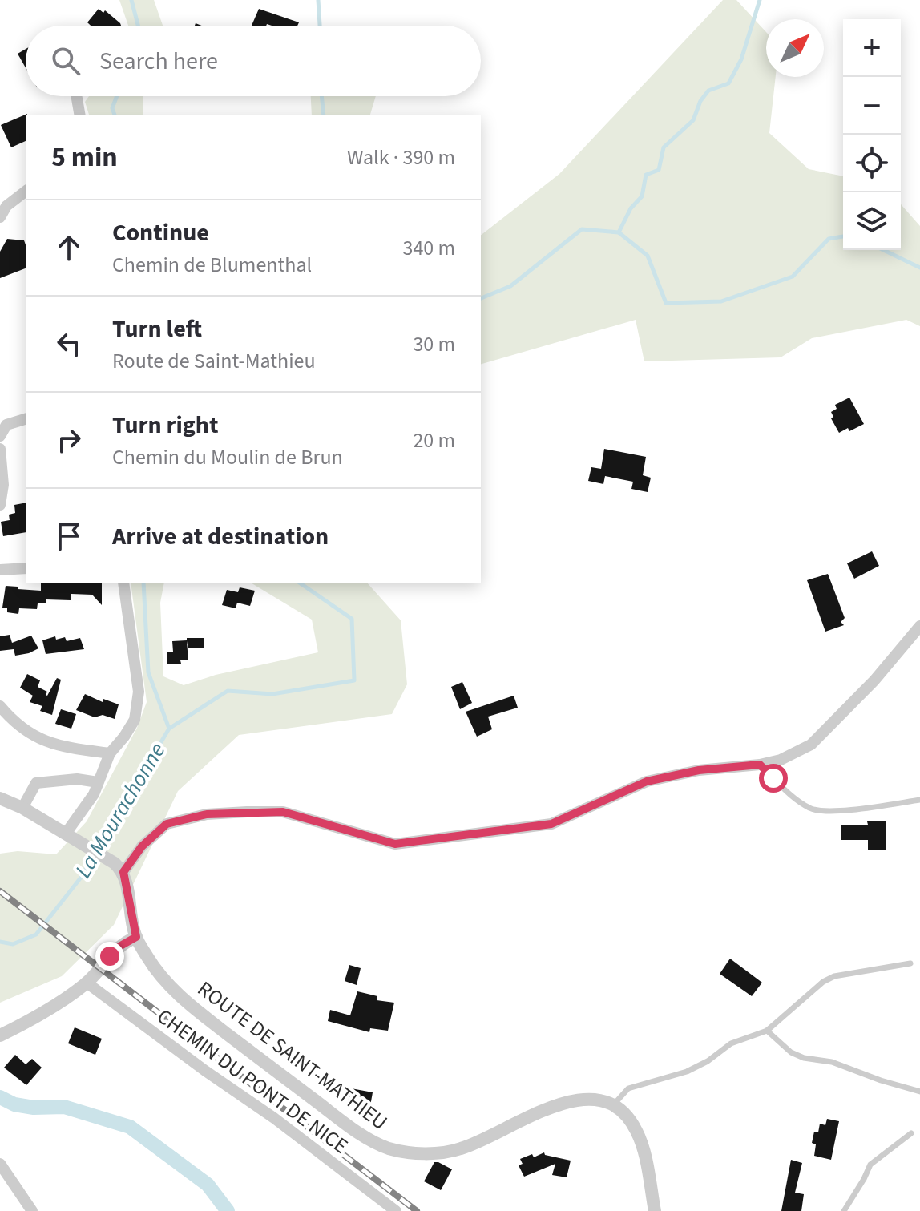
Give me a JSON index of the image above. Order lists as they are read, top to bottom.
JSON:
{
  "streets": {
    "street": ["ROUTE DE SAINT-MATHIEU", "CHEMIN DU PONT DE NICE"]
  },
  "water": ["La Mourachonne"],
  "north": "top right",
  "page": {
    "map_buttons": ["+", "−"],
    "search": "Search here",
    "heading": ["5 min", "Walk · 390 m"],
    "list": [
      ["Continue", "Chemin de Blumenthal", "340 m"],
      ["Turn left", "Route de Saint-Mathieu", "30 m"],
      ["Turn right", "Chemin du Moulin de Brun", "20 m"],
      "Arrive at destination"
    ]
  }
}
